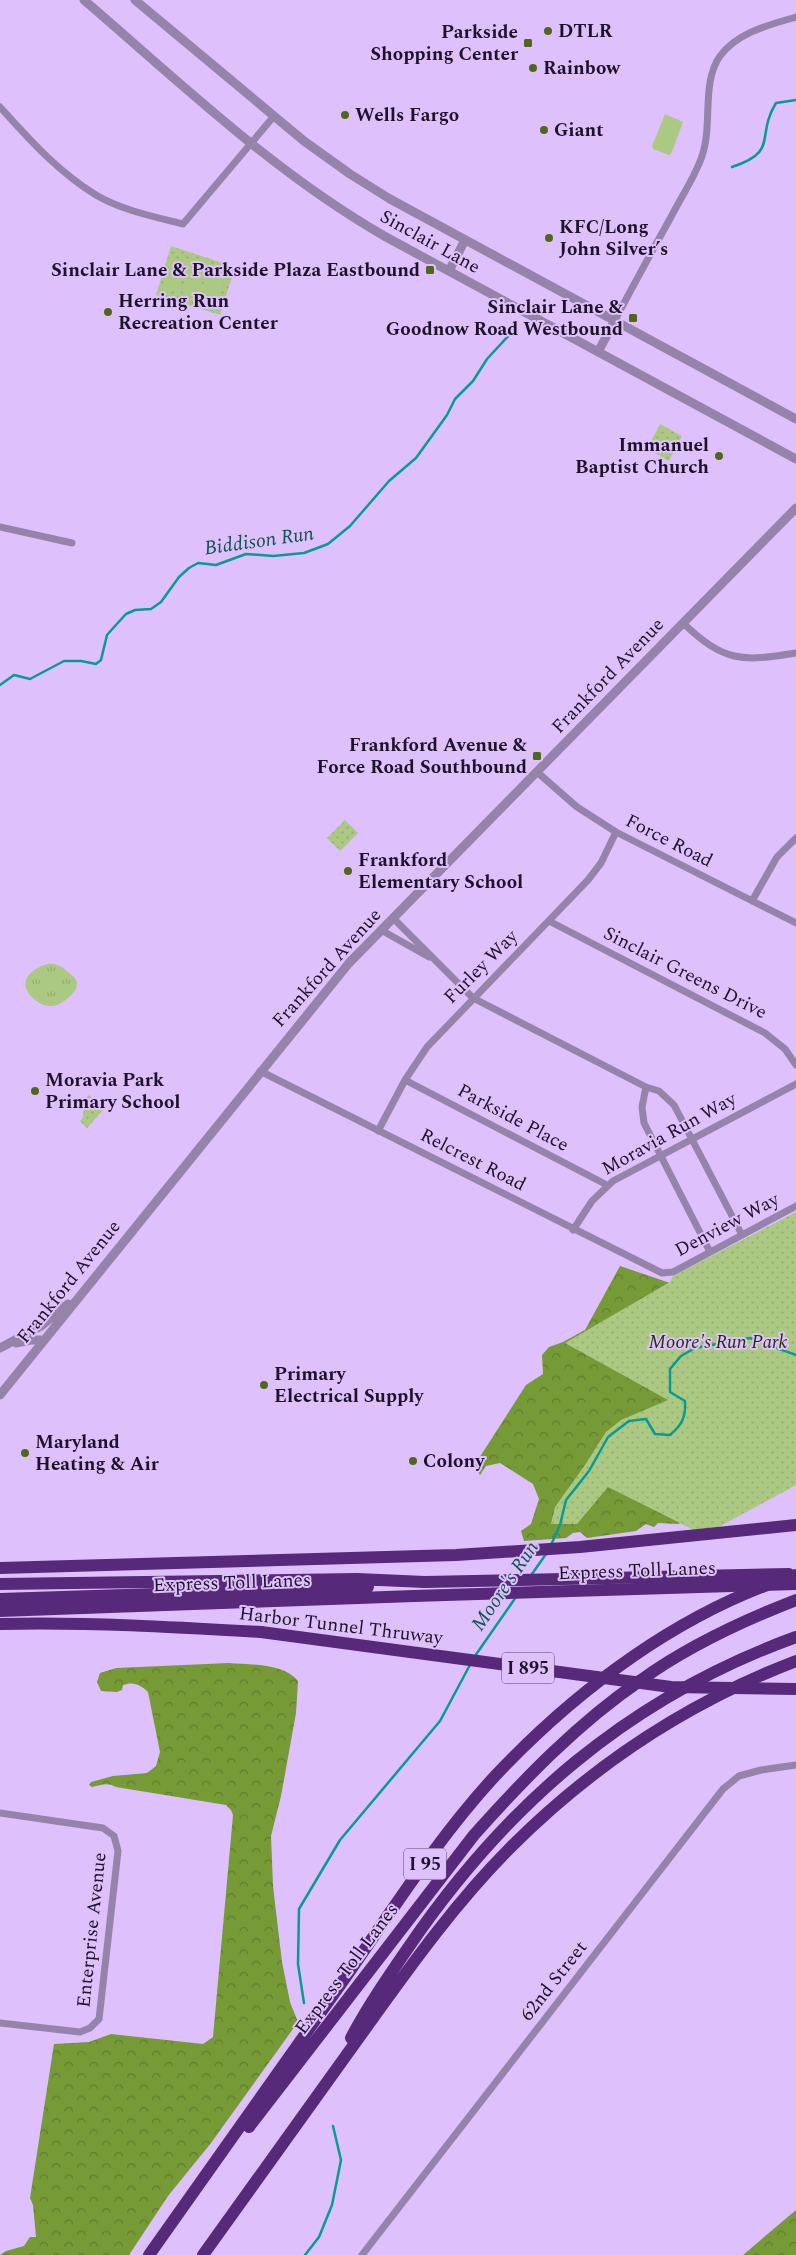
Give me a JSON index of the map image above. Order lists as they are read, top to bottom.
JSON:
{
  "streets": {
    "highway": [
      "Express Toll Lanes",
      "Harbor Tunnel Thruway",
      "I 895",
      "I 95"
    ],
    "street": [
      "Sinclair Lane",
      "Frankford Avenue",
      "Force Road",
      "Furley Way",
      "Sinclair Greens Drive",
      "Parkside Place",
      "Moravia Run Way",
      "Relcrest Road",
      "Denview Way",
      "Enterprise Avenue",
      "62nd Street"
    ]
  },
  "crossings": [
    ["Frankford Avenue", "Force Road"],
    ["Frankford Avenue", "Relcrest Road"],
    ["Force Road", "Furley Way"],
    ["Furley Way", "Sinclair Greens Drive"],
    ["Furley Way", "Parkside Place"],
    ["Furley Way", "Relcrest Road"],
    ["Parkside Place", "Moravia Run Way"],
    ["Moravia Run Way", "Relcrest Road"],
    ["Relcrest Road", "Denview Way"],
    ["Express Toll Lanes", "I 95"]
  ],
  "water": ["Biddison Run", "Moore's Run"],
  "parks": ["Moore's Run Park"],
  "places": {
    "other": [
      "DTLR",
      "Rainbow",
      "Wells Fargo",
      "Giant",
      "KFC/Long John Silver’s",
      "Herring Run Recreation Center",
      "Immanuel Baptist Church",
      "Frankford Elementary School",
      "Moravia Park Primary School",
      "Primary Electrical Supply",
      "Maryland Heating & Air",
      "Colony"
    ],
    "transit": [
      "Parkside Shopping Center",
      "Sinclair Lane & Parkside Plaza Eastbound",
      "Sinclair Lane & Goodnow Road Westbound",
      "Frankford Avenue & Force Road Southbound"
    ]
  }
}
